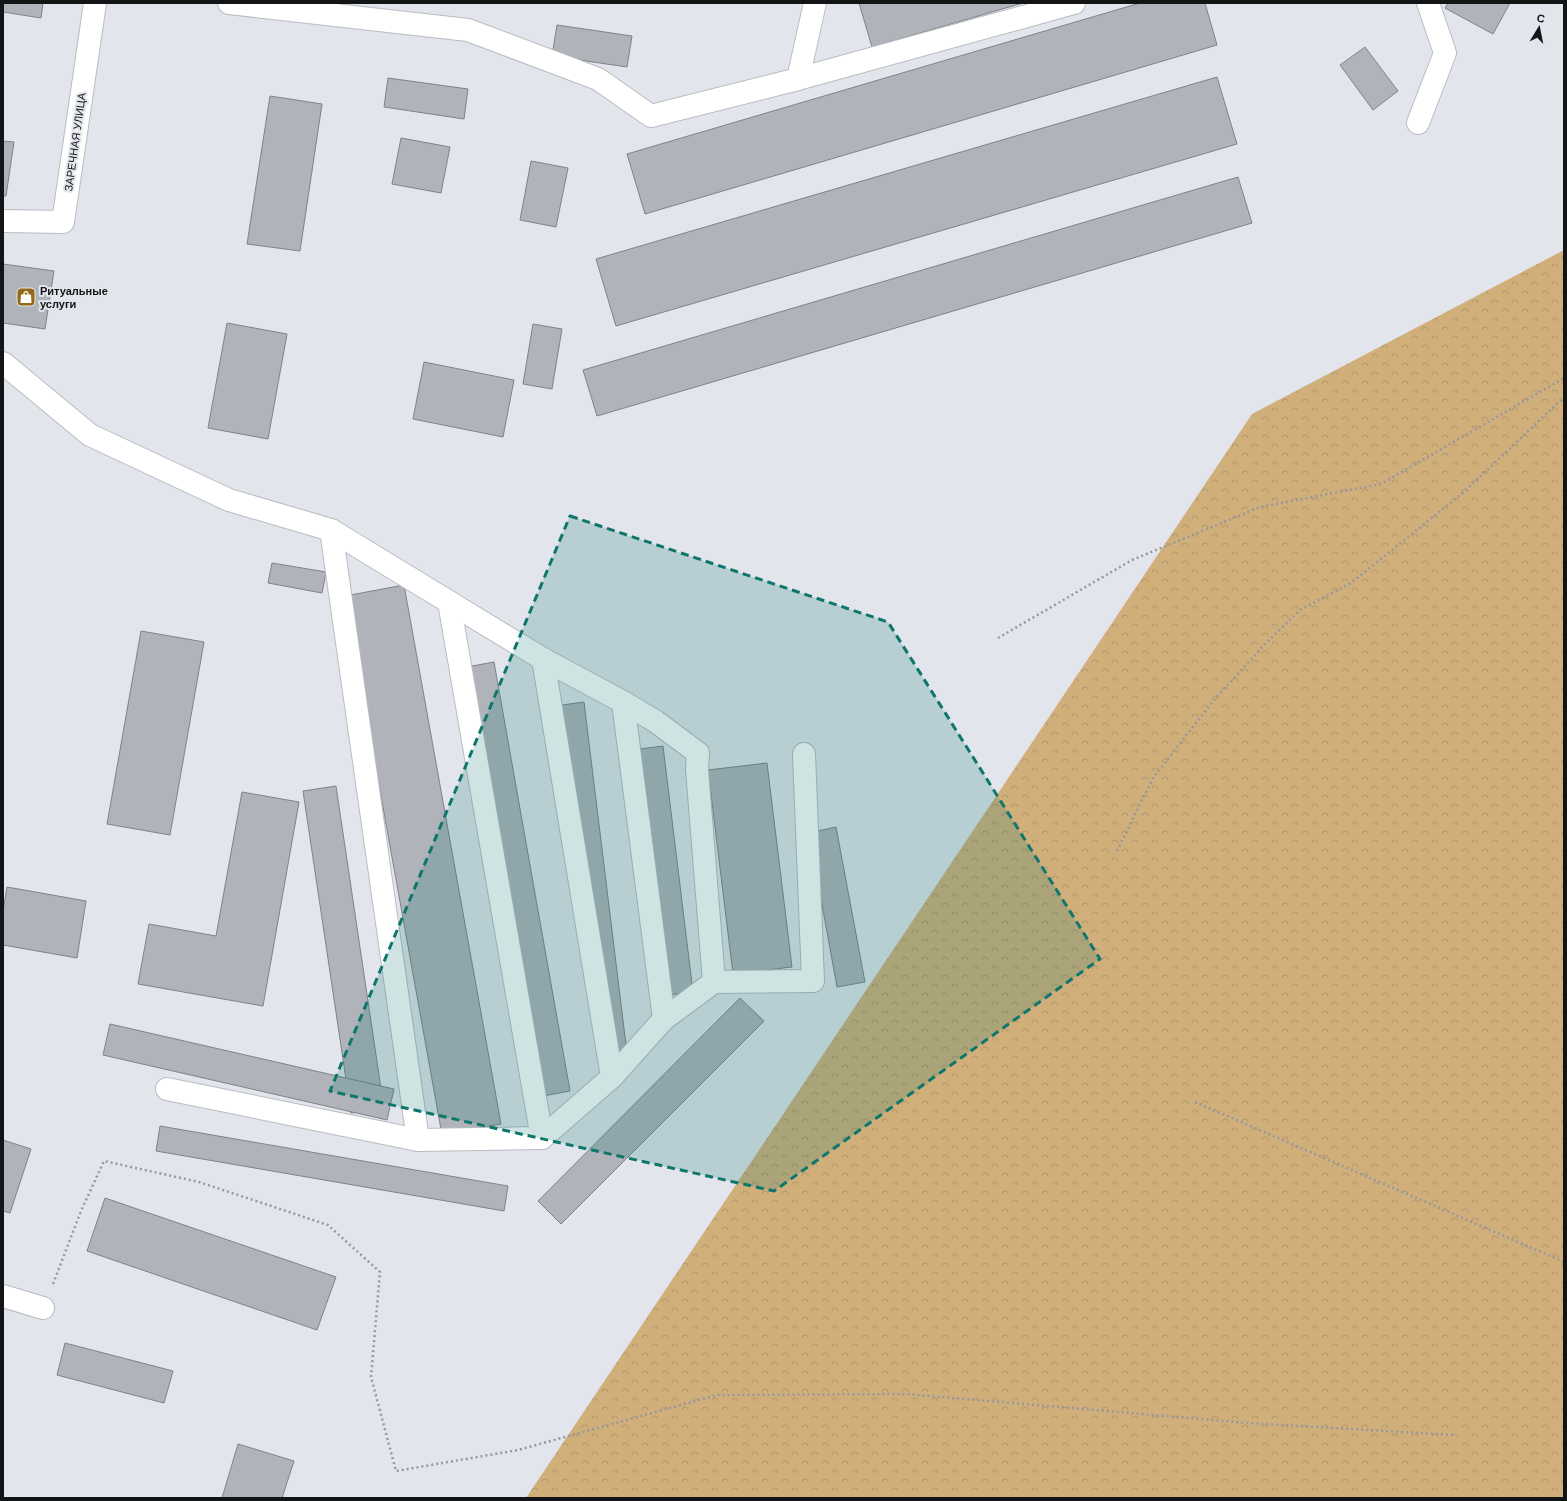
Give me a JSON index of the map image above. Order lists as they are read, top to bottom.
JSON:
{
  "streets": {
    "street": ["ЗАРЕЧНАЯ УЛИЦА"]
  },
  "places": {
    "shop": ["Ритуальные услуги"]
  },
  "north": "top"
}
